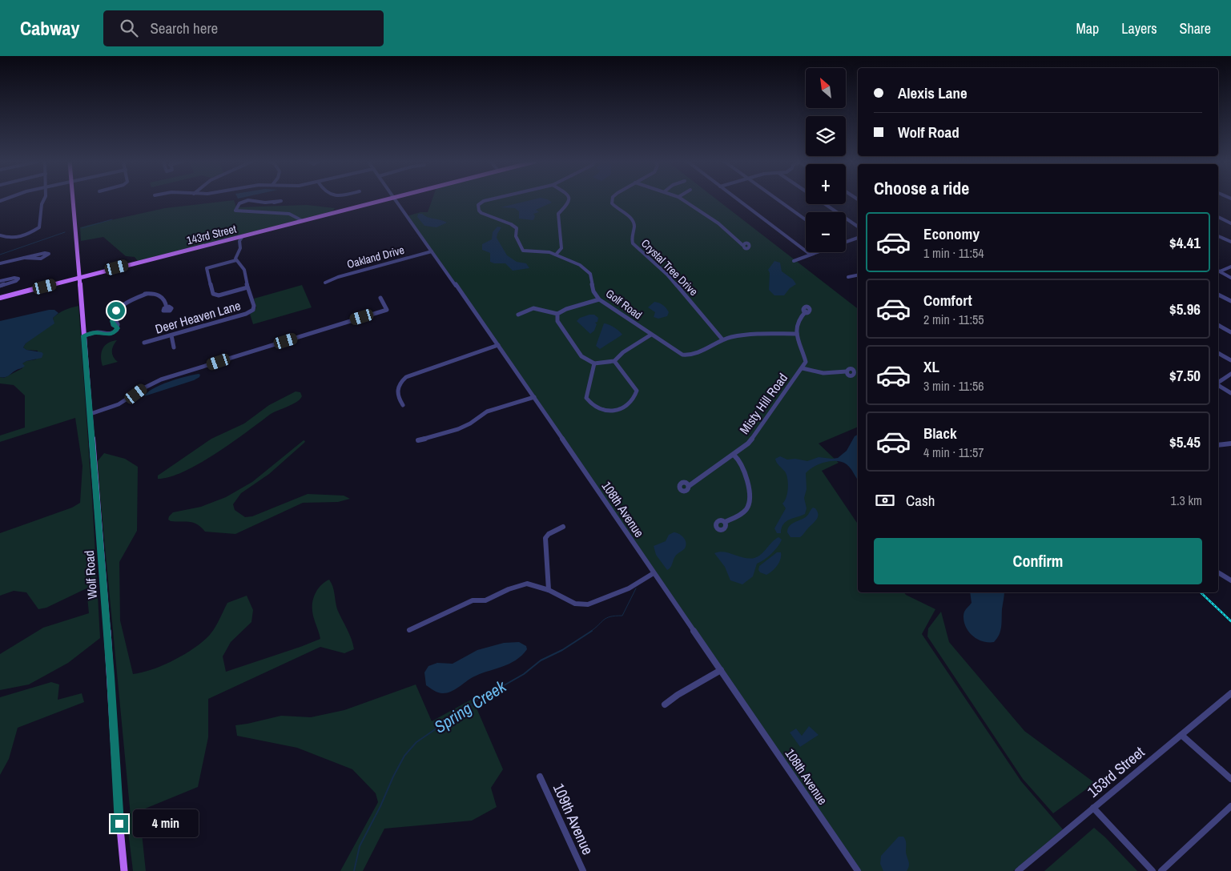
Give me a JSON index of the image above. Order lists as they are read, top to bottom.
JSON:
{
  "streets": {
    "main road": ["143rd Street", "Wolf Road"],
    "street": [
      "Oakland Drive",
      "Crystal Tree Drive",
      "Golf Road",
      "Deer Heaven Lane",
      "Misty Hill Road",
      "108th Avenue",
      "153rd Street",
      "109th Avenue"
    ]
  },
  "crossings": [
    ["143rd Street", "Wolf Road"],
    ["Oakland Drive", "108th Avenue"],
    ["Crystal Tree Drive", "Golf Road"]
  ],
  "water": ["Spring Creek"],
  "north": "top left",
  "page": {
    "header": "Cabway",
    "search": "Search here",
    "nav": ["Map", "Layers", "Share"],
    "map_buttons": ["+", "−"],
    "banner": ["Alexis Lane", "Wolf Road"],
    "heading": "Choose a ride",
    "list": [
      {
        "name": "Economy",
        "note": "1 min · 11:54",
        "value": "$4.41"
      },
      {
        "name": "Comfort",
        "note": "2 min · 11:55",
        "value": "$5.96"
      },
      {
        "name": "XL",
        "note": "3 min · 11:56",
        "value": "$7.50"
      },
      {
        "name": "Black",
        "note": "4 min · 11:57",
        "value": "$5.45"
      }
    ],
    "pay": ["Cash", "1.3 km"],
    "buttons": "Confirm",
    "bubble": "4 min"
  }
}
